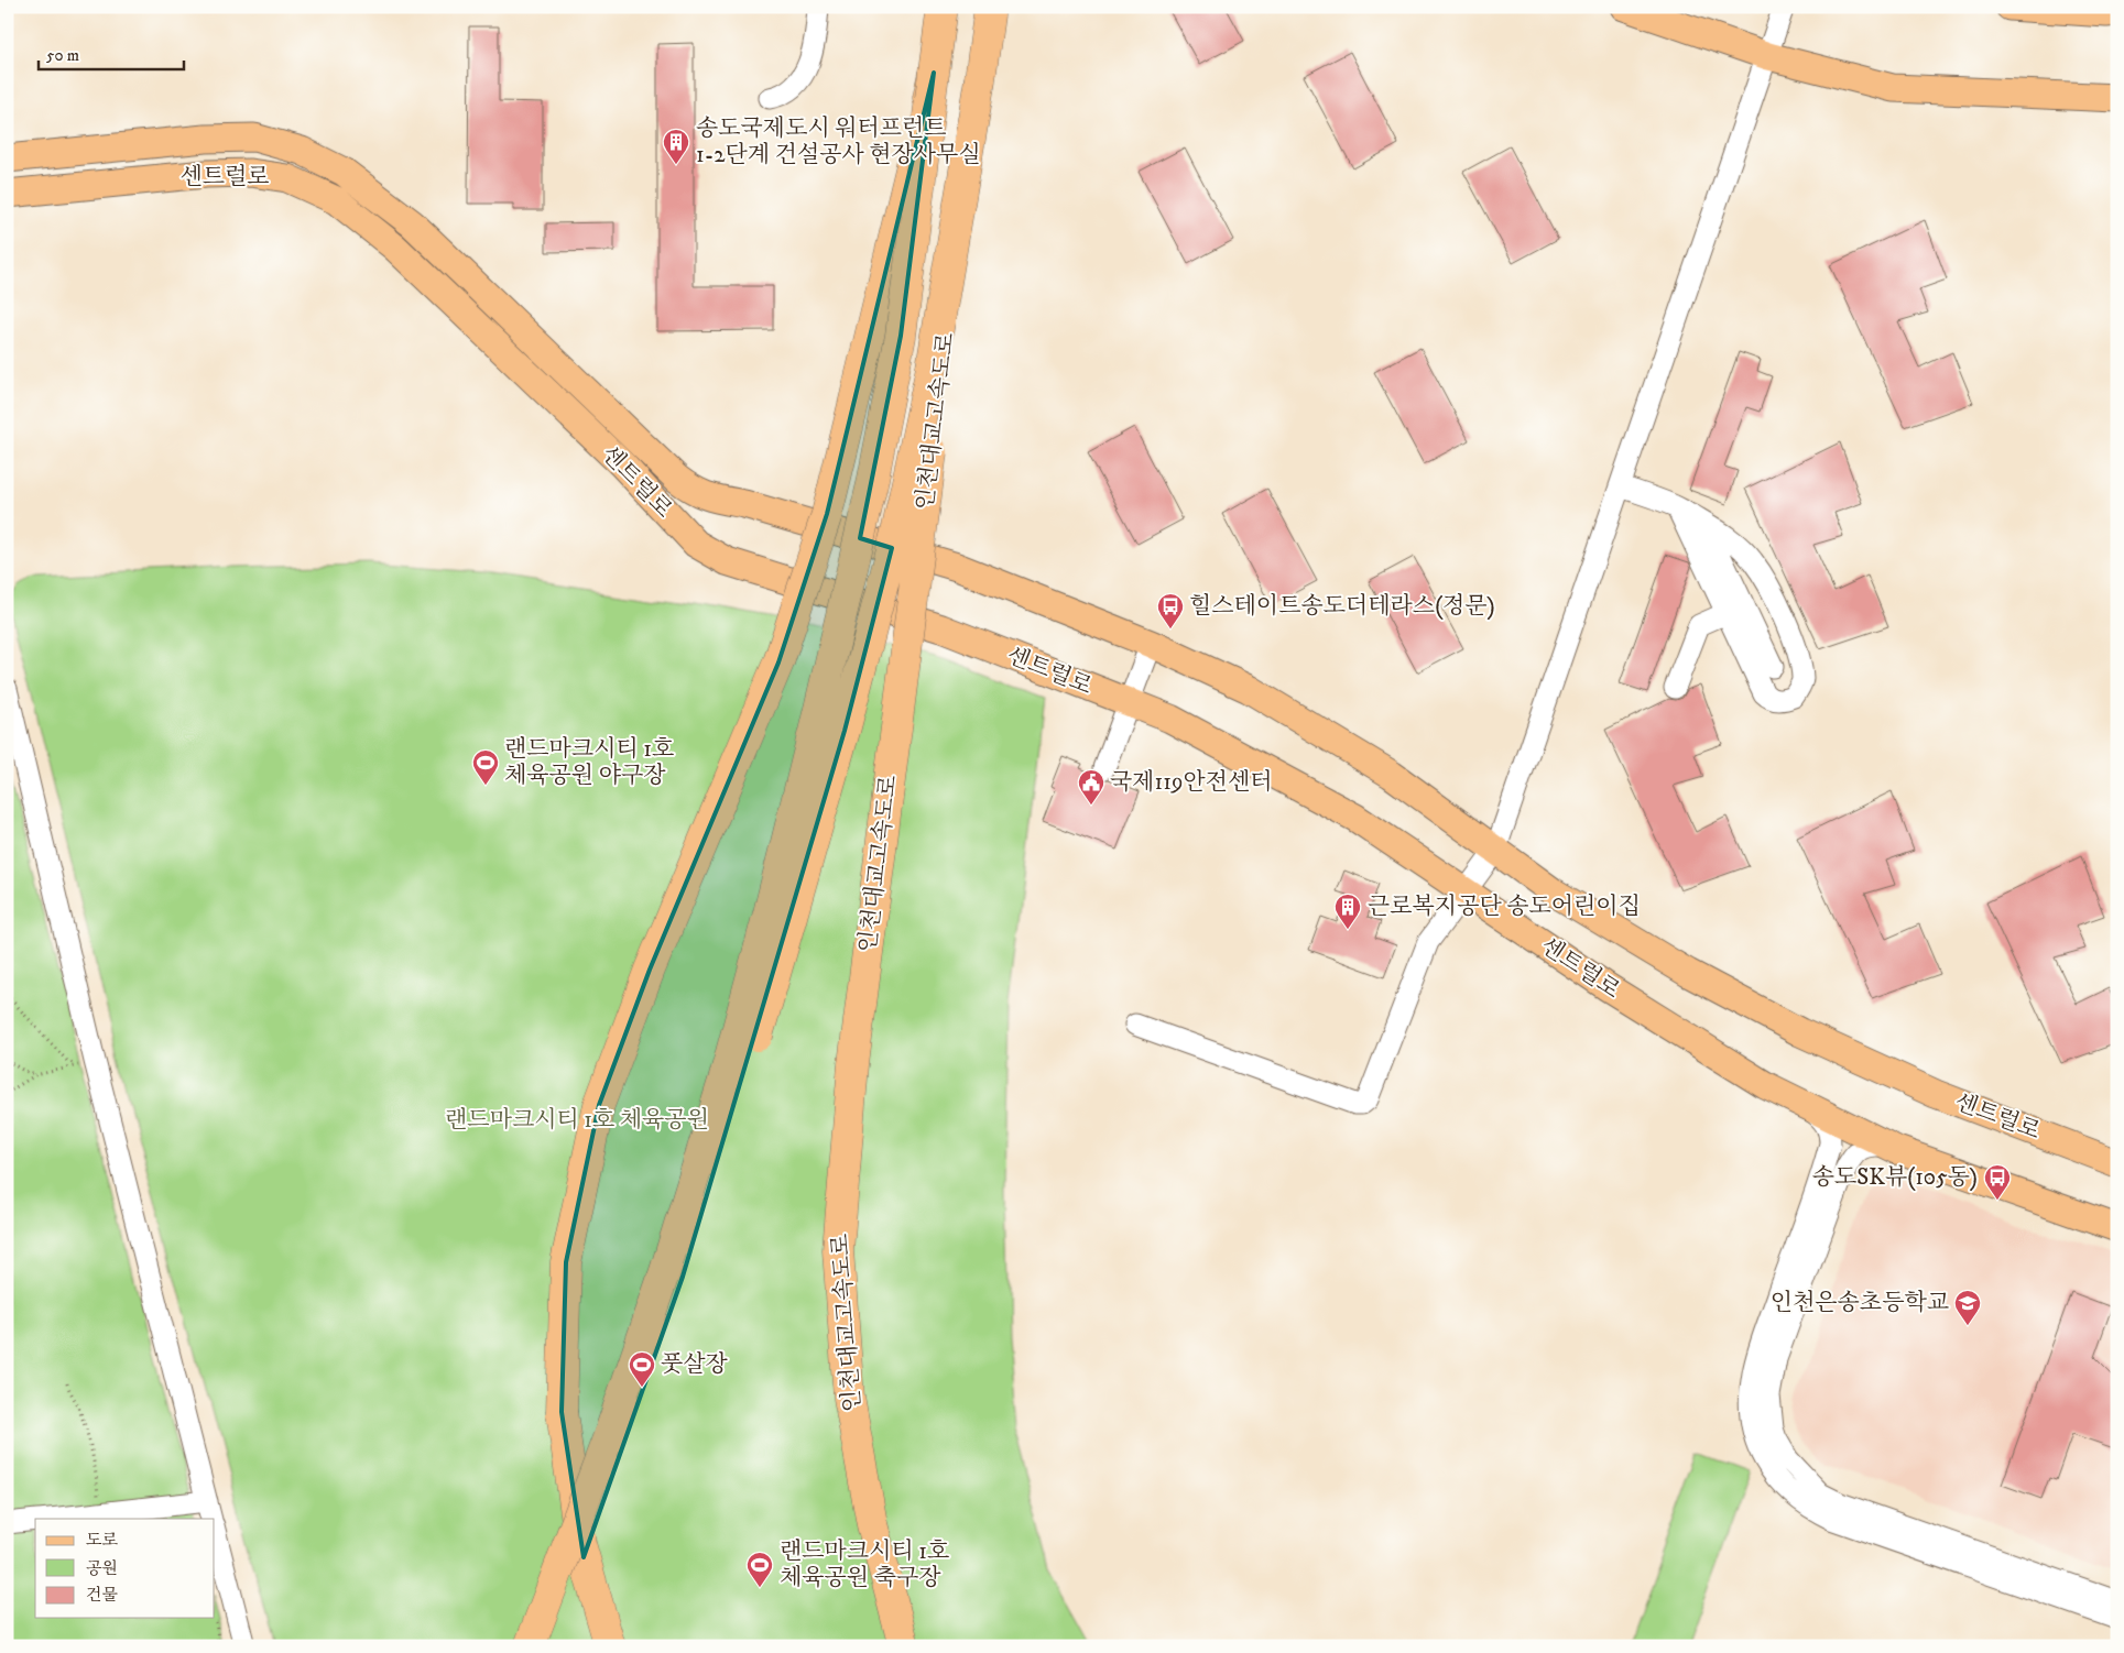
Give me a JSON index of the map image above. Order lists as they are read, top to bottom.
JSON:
{
  "streets": {
    "highway": ["인천대교고속도로"],
    "main road": ["센트럴로"]
  },
  "parks": ["랜드마크시티 1호 체육공원"],
  "places": {
    "building": ["송도국제도시 워터프런트 1-2단계 건설공사 현장사무실", "근로복지공단 송도어린이집"],
    "bus stop": ["힐스테이트송도더테라스(정문)", "송도SK뷰(105동)"],
    "sports": ["랜드마크시티 1호 체육공원 야구장", "풋살장", "랜드마크시티 1호 체육공원 축구장"],
    "public building": ["국제119안전센터"],
    "school or university": ["인천은송초등학교"]
  },
  "legend": ["도로", "공원", "건물"],
  "scale_bar": "50 m"
}
